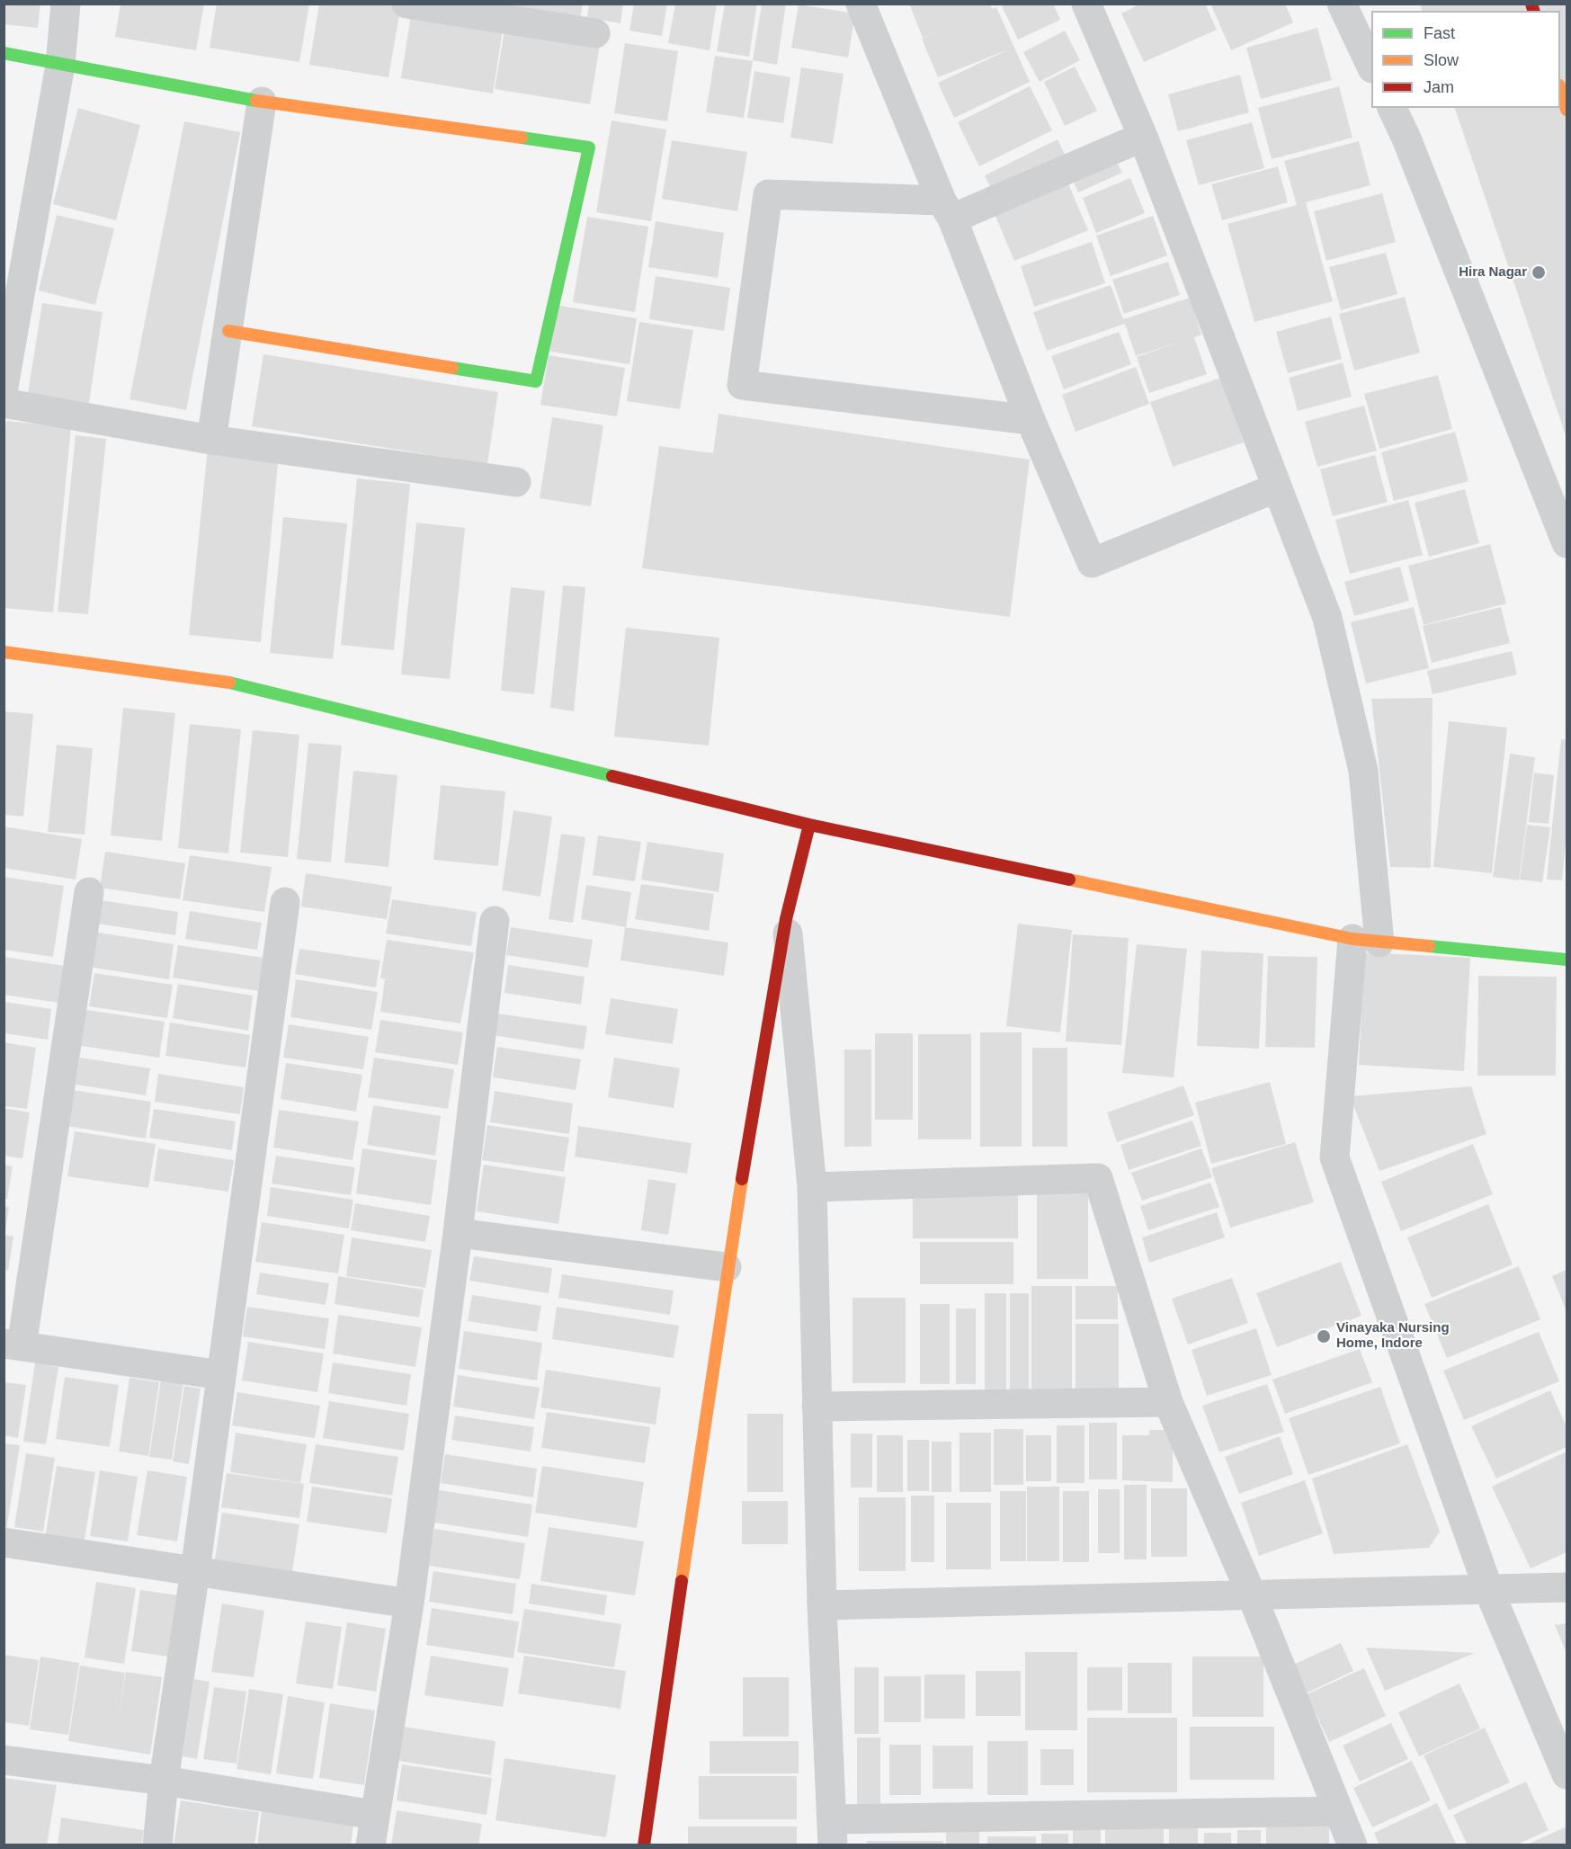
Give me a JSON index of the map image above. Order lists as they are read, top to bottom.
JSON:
{
  "places": ["Hira Nagar", "Vinayaka Nursing Home, Indore"],
  "legend": ["Fast", "Slow", "Jam"]
}
